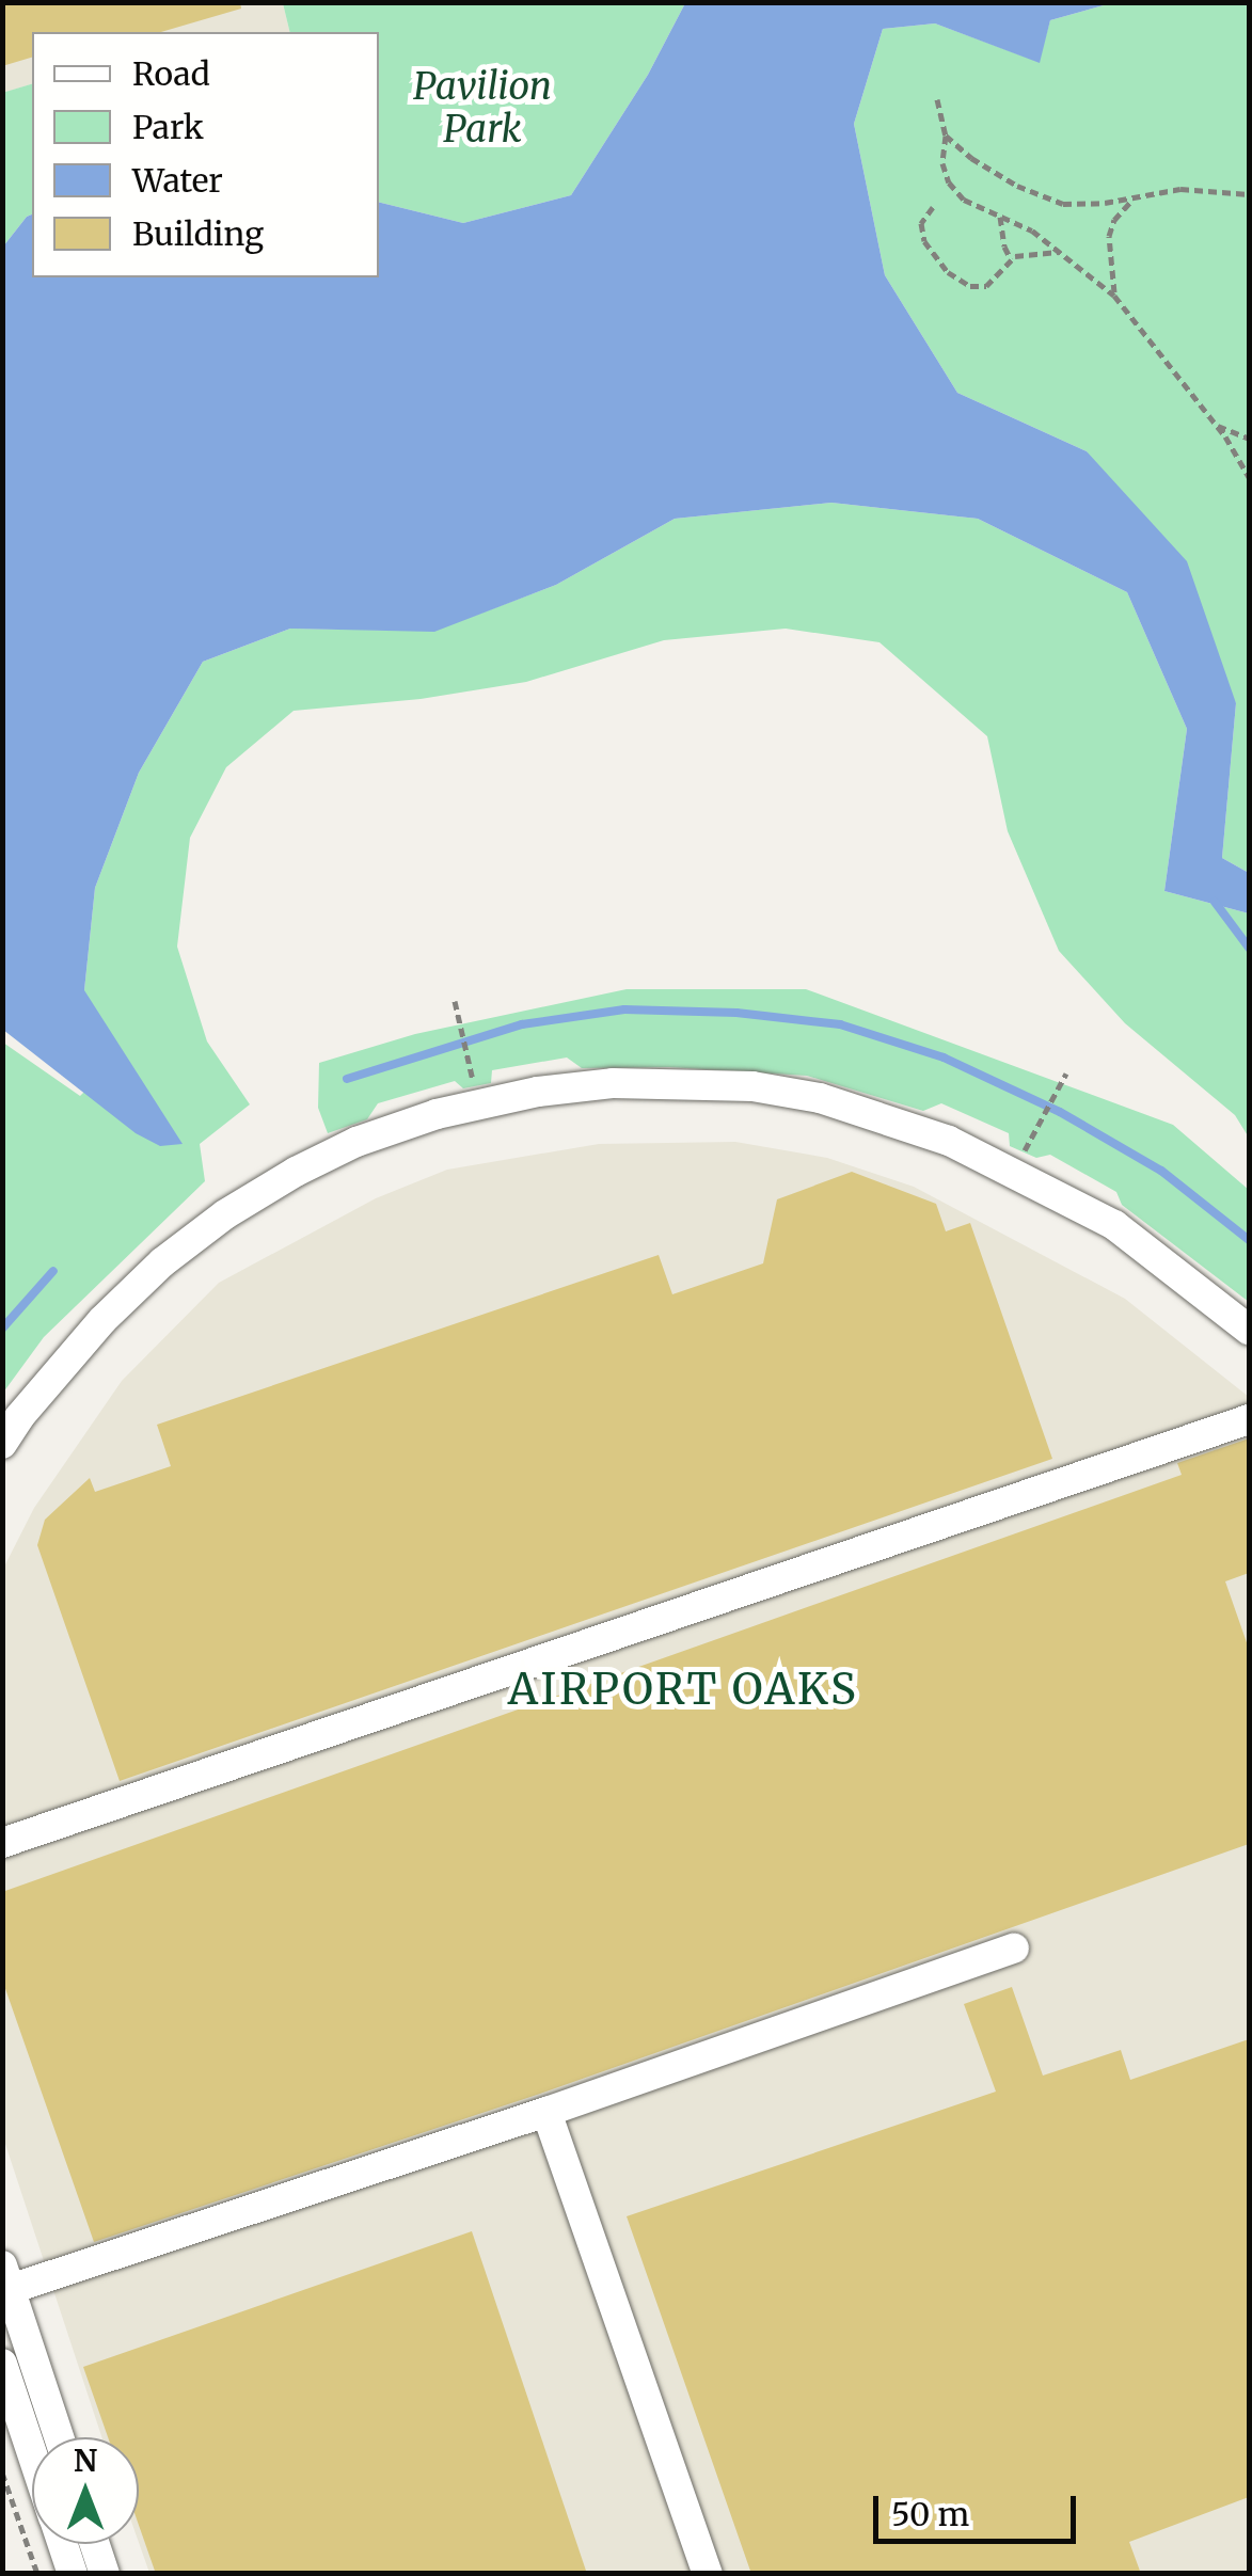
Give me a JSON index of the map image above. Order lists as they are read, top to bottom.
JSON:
{
  "districts": ["AIRPORT OAKS"],
  "parks": ["Pavilion Park"],
  "legend": [
    "Road",
    "Park",
    "Water",
    "Building"
  ],
  "scale_bar": "50 m",
  "north": "top"
}
